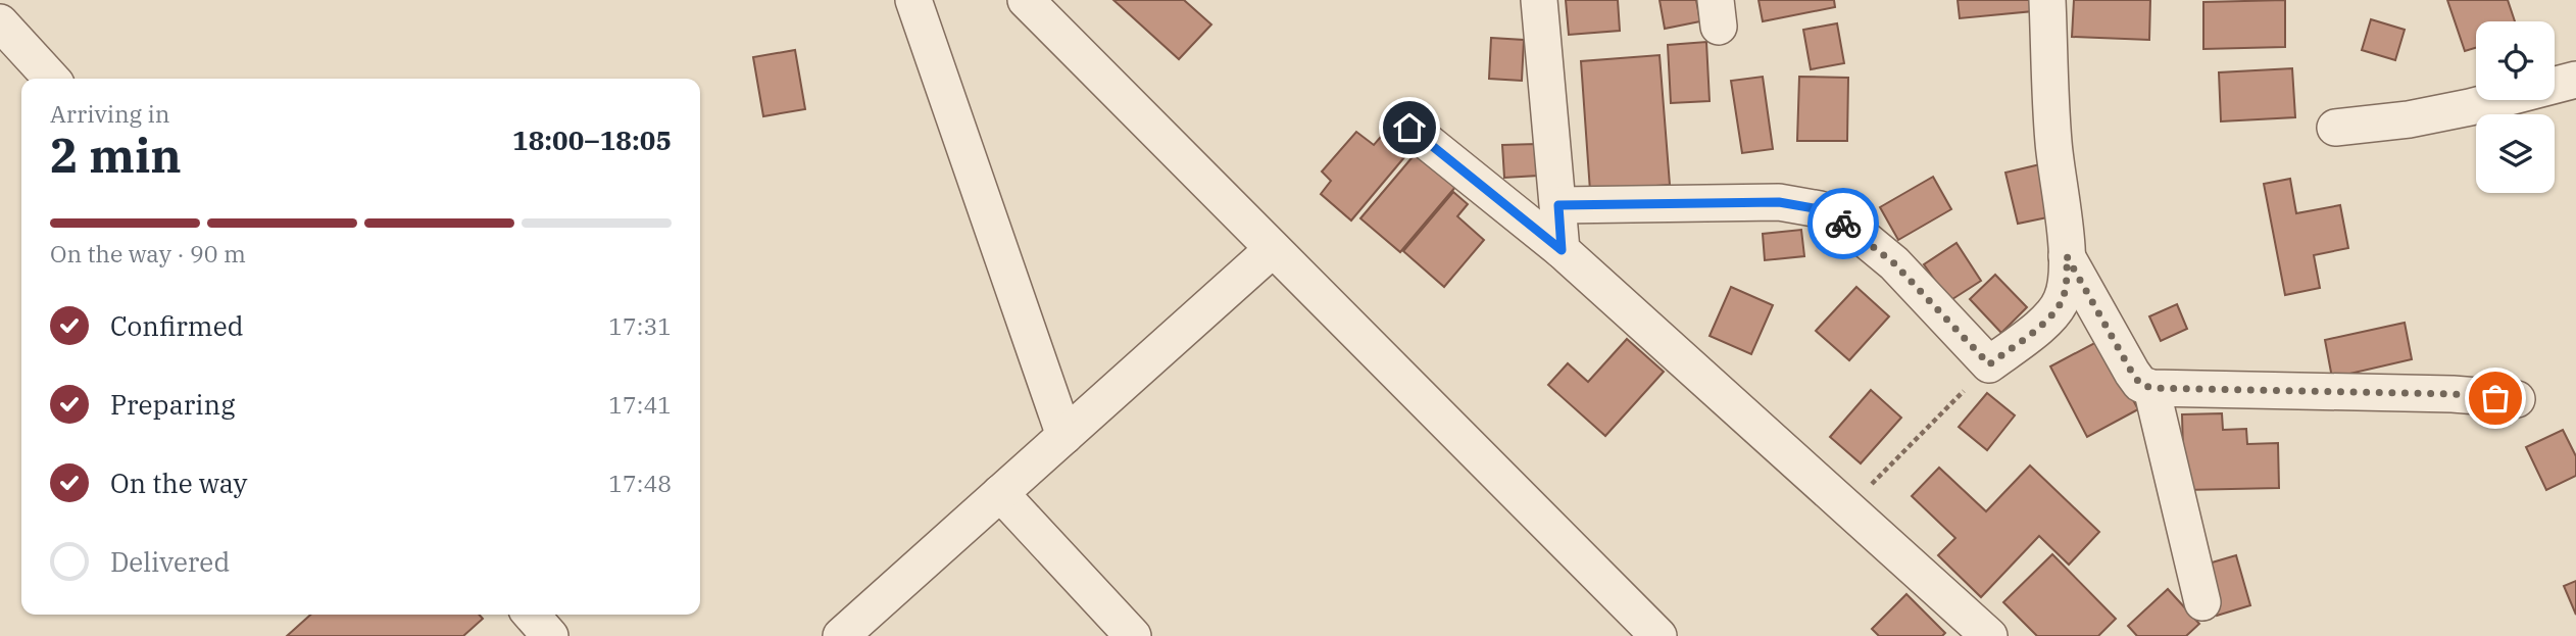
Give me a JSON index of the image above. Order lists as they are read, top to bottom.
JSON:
{
  "page": {
    "heading": ["2 min", "Arriving in", "18:00–18:05"],
    "bar": "On the way · 90 m",
    "list": [
      ["Confirmed", "17:31"],
      ["Preparing", "17:41"],
      ["On the way", "17:48"],
      "Delivered"
    ]
  }
}
